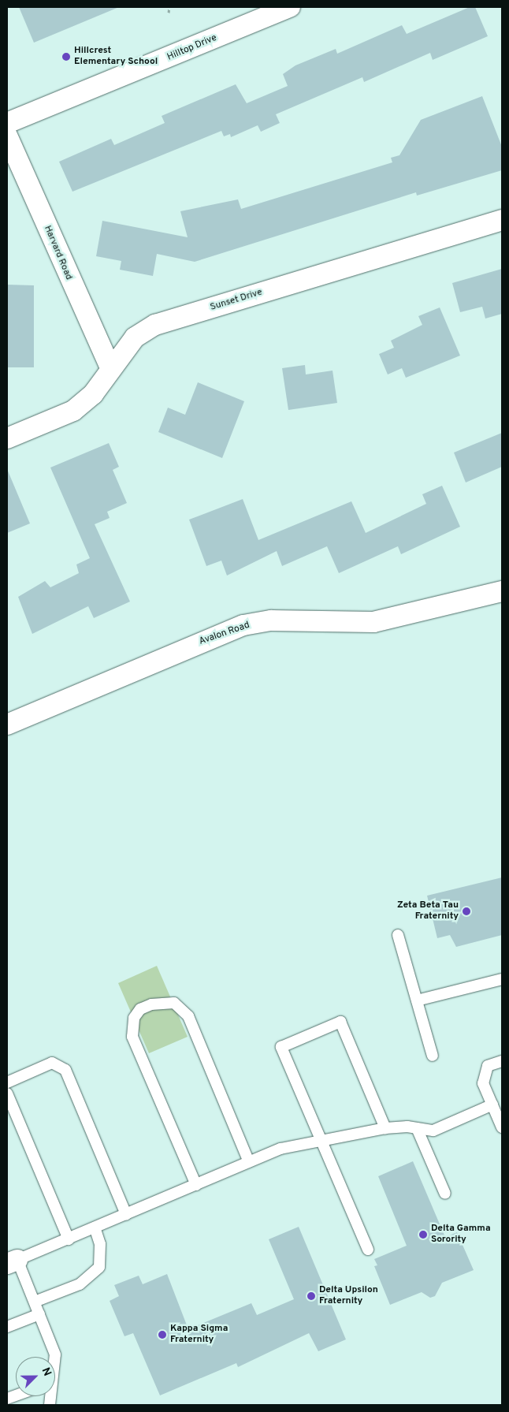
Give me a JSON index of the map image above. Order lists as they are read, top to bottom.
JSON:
{
  "streets": {
    "street": [
      "Hilltop Drive",
      "Harvard Road",
      "Sunset Drive",
      "Avalon Road"
    ]
  },
  "crossings": [
    ["Harvard Road", "Sunset Drive"]
  ],
  "places": [
    "Hillcrest Elementary School",
    "Zeta Beta Tau Fraternity",
    "Delta Gamma Sorority",
    "Delta Upsilon Fraternity",
    "Kappa Sigma Fraternity"
  ],
  "north": "top right"
}
